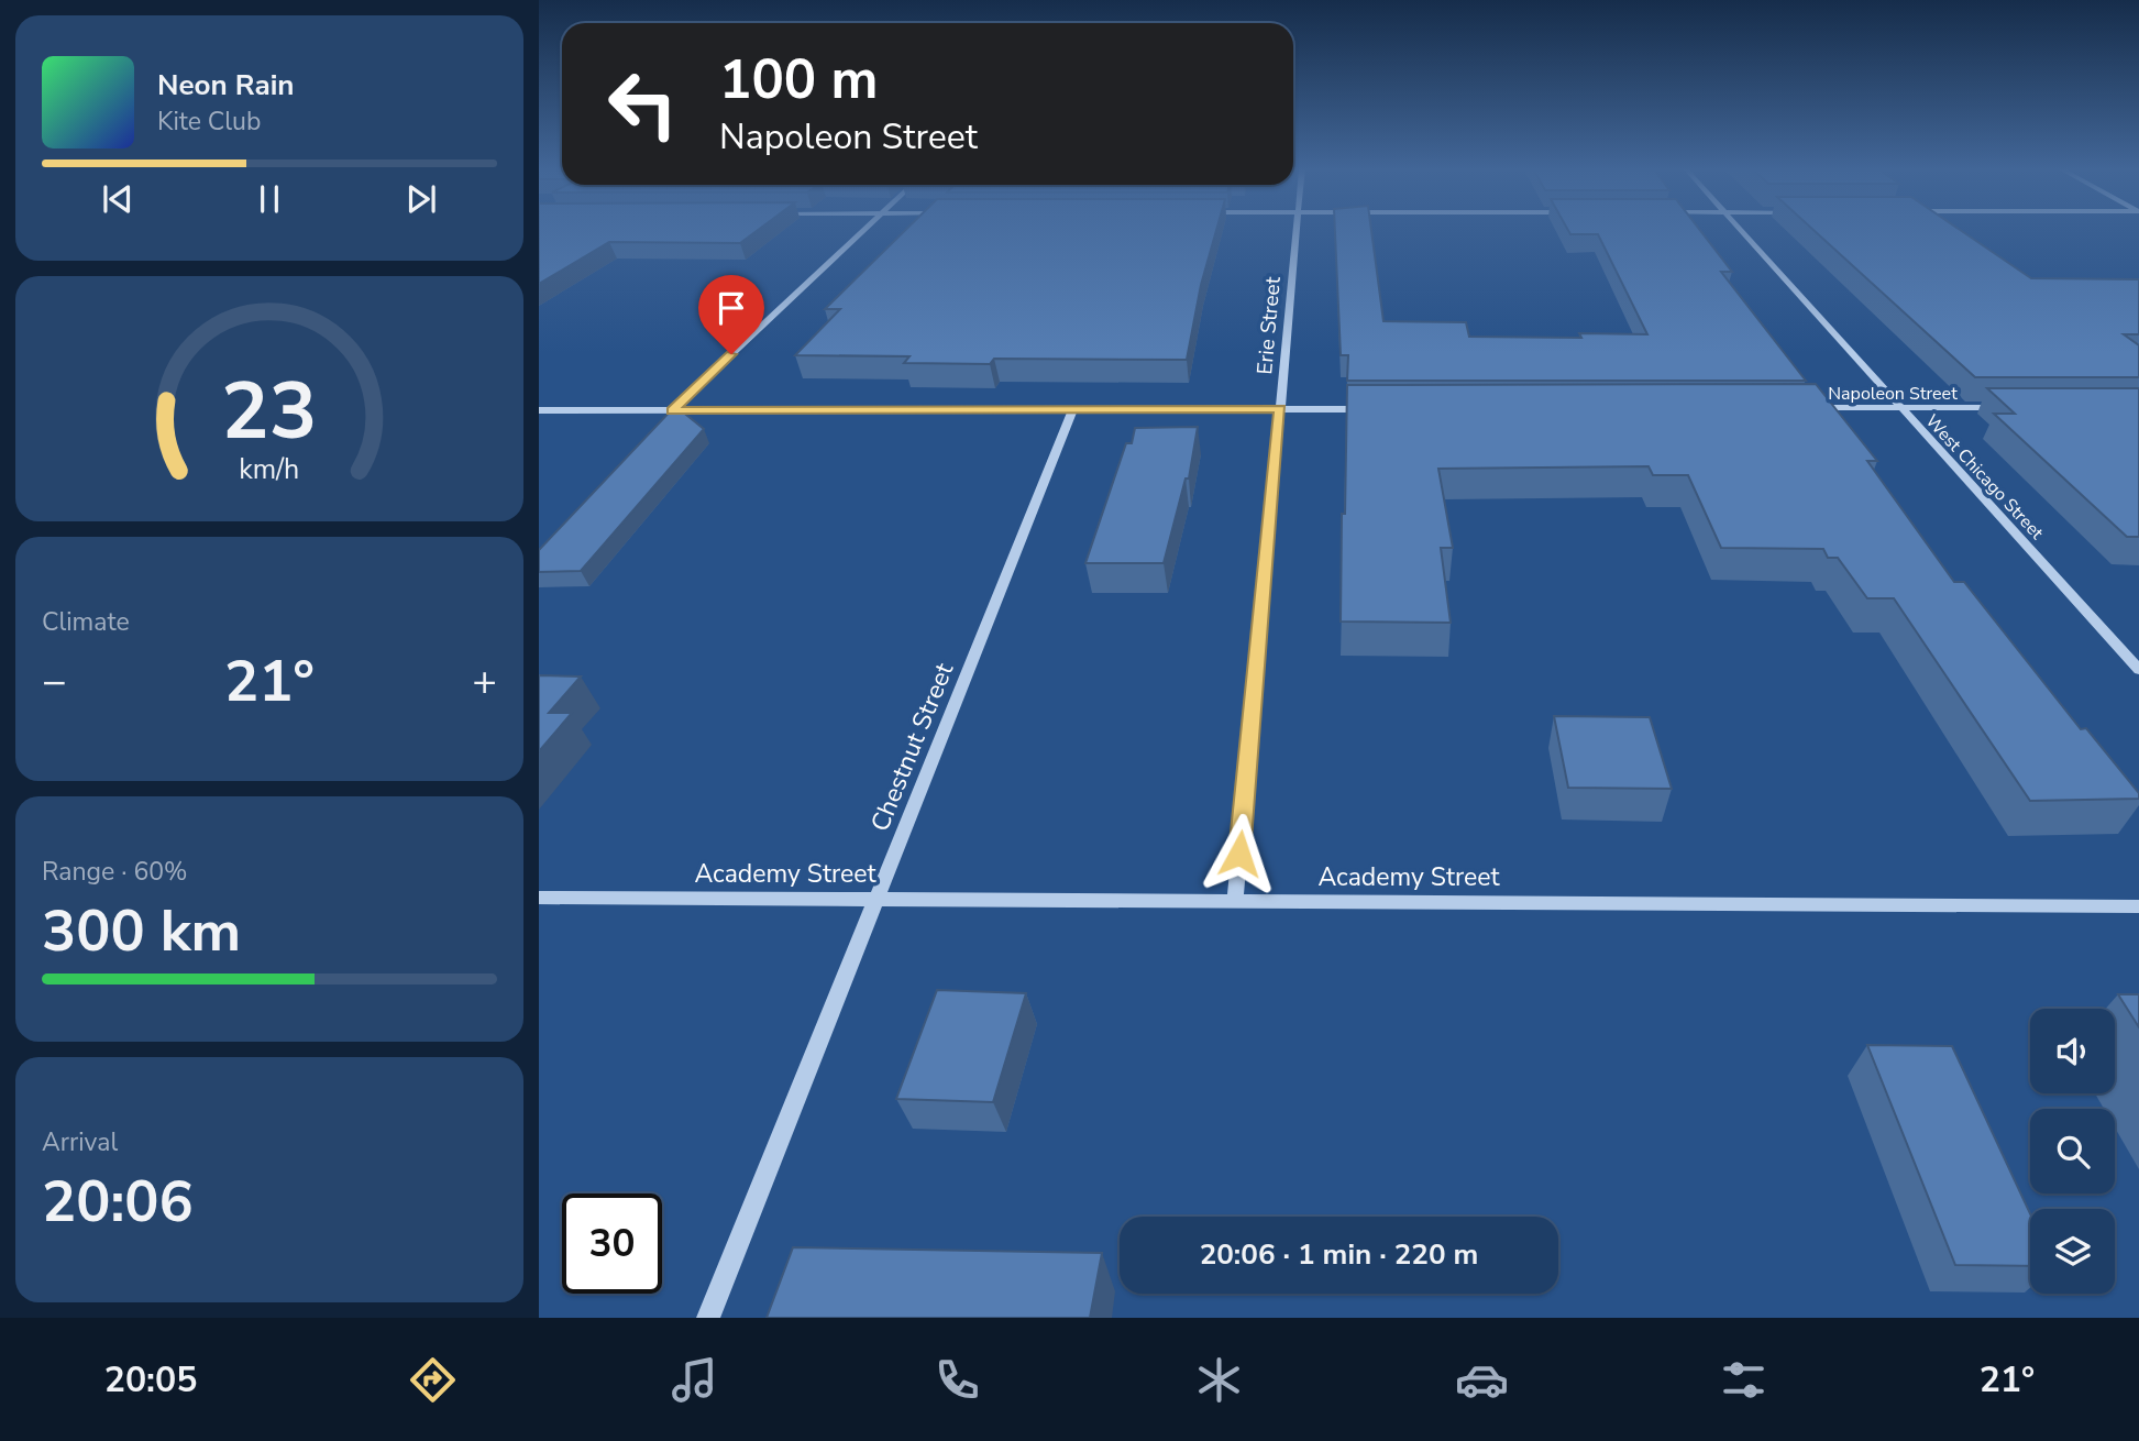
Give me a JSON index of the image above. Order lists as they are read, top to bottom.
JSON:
{
  "streets": {
    "street": [
      "Erie Street",
      "Napoleon Street",
      "West Chicago Street",
      "Chestnut Street",
      "Academy Street"
    ]
  },
  "crossings": [
    ["Erie Street", "Academy Street"],
    ["Napoleon Street", "West Chicago Street"],
    ["Chestnut Street", "Academy Street"]
  ],
  "page": {
    "turn": ["100 m", "Napoleon Street"],
    "song": ["Neon Rain", "Kite Club"],
    "tile": [
      "Climate",
      ["Range · 60%", "300 km"],
      ["Arrival", "20:06"]
    ],
    "heat": ["−", "21°", "+"],
    "limit": "30",
    "trip": "20:06 · 1 min · 220 m",
    "tabs": ["20:05", "21°"],
    "gauge": ["23", "km/h"]
  }
}
